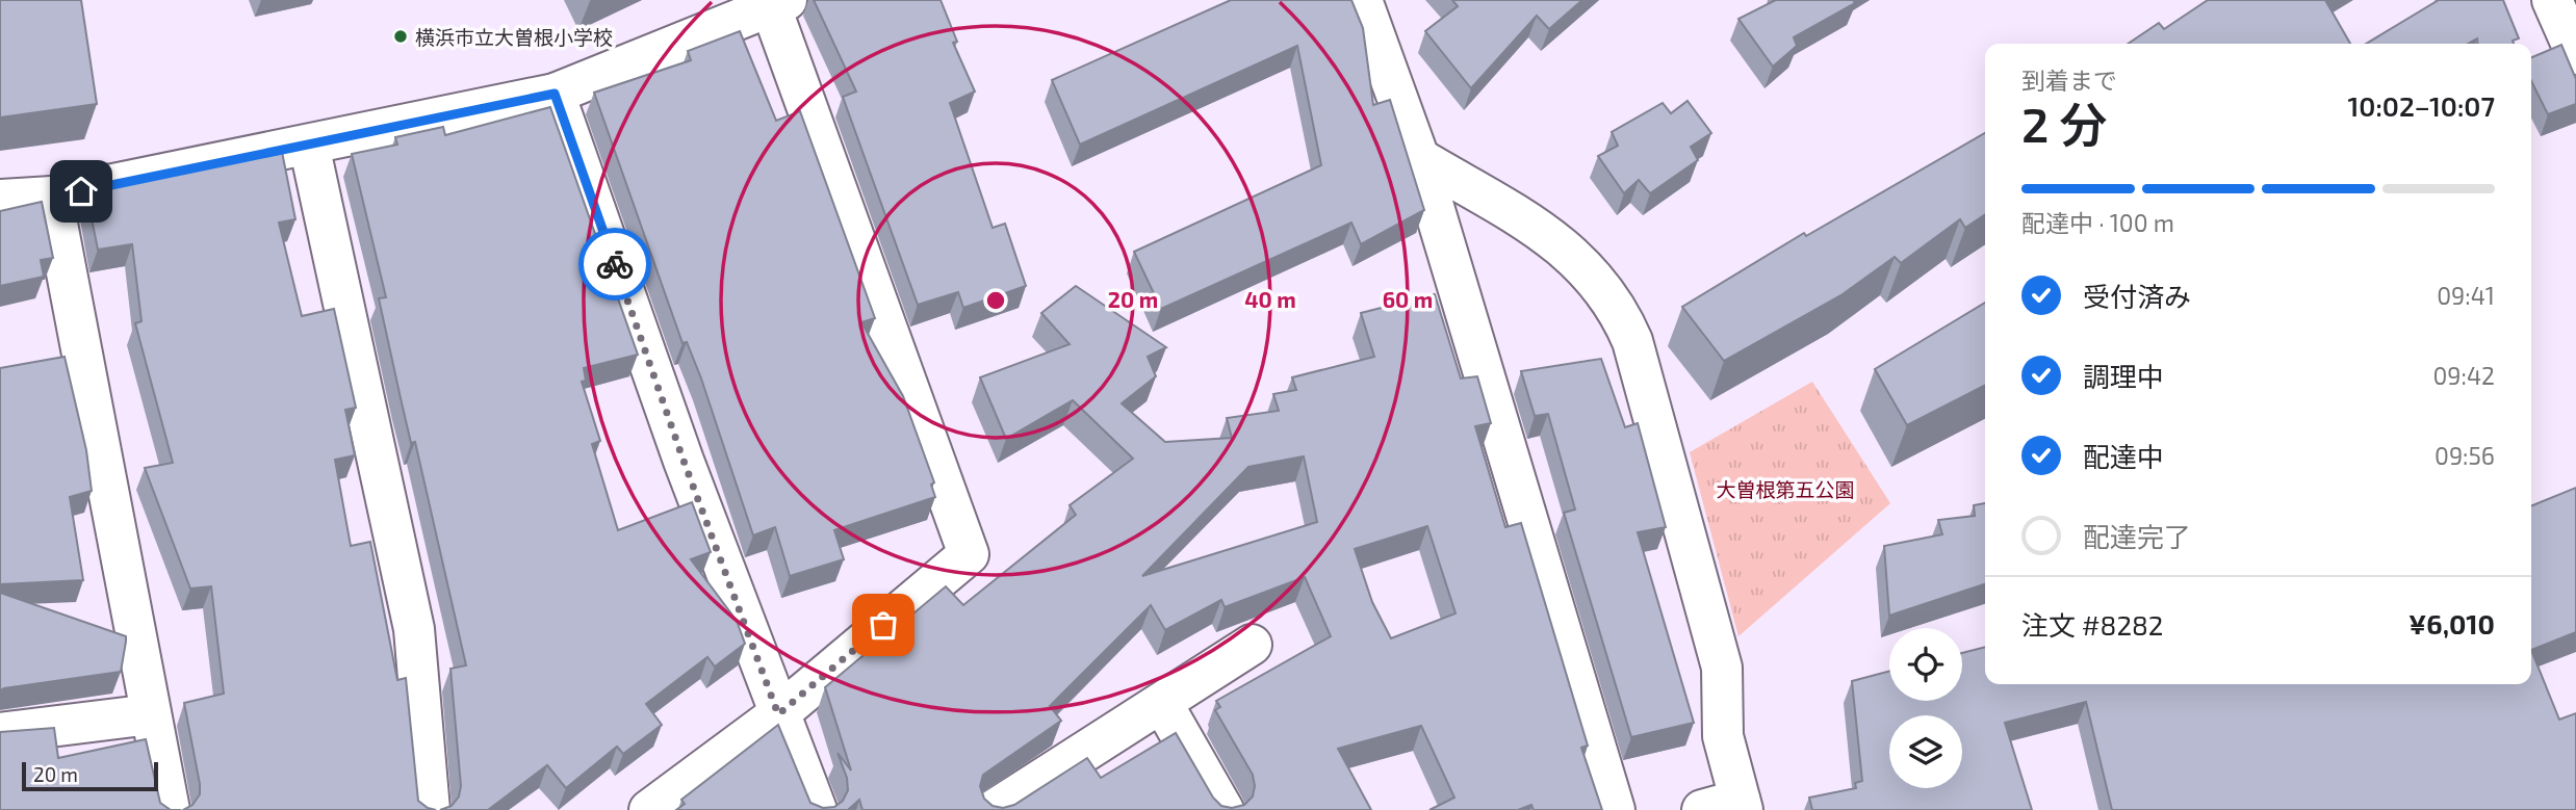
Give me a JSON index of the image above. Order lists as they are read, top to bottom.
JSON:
{
  "parks": ["大曽根第五公園"],
  "places": ["横浜市立大曽根小学校"],
  "scale_bar": "20 m",
  "page": {
    "heading": ["2 分", "到着まで", "10:02–10:07"],
    "panel": ["注文 #8282", "¥6,010"],
    "bar": "配達中 · 100 m",
    "list": [
      ["受付済み", "09:41"],
      ["調理中", "09:42"],
      ["配達中", "09:56"],
      "配達完了"
    ],
    "scale": "20 m"
  },
  "rings": ["20 m", "40 m", "60 m"]
}
